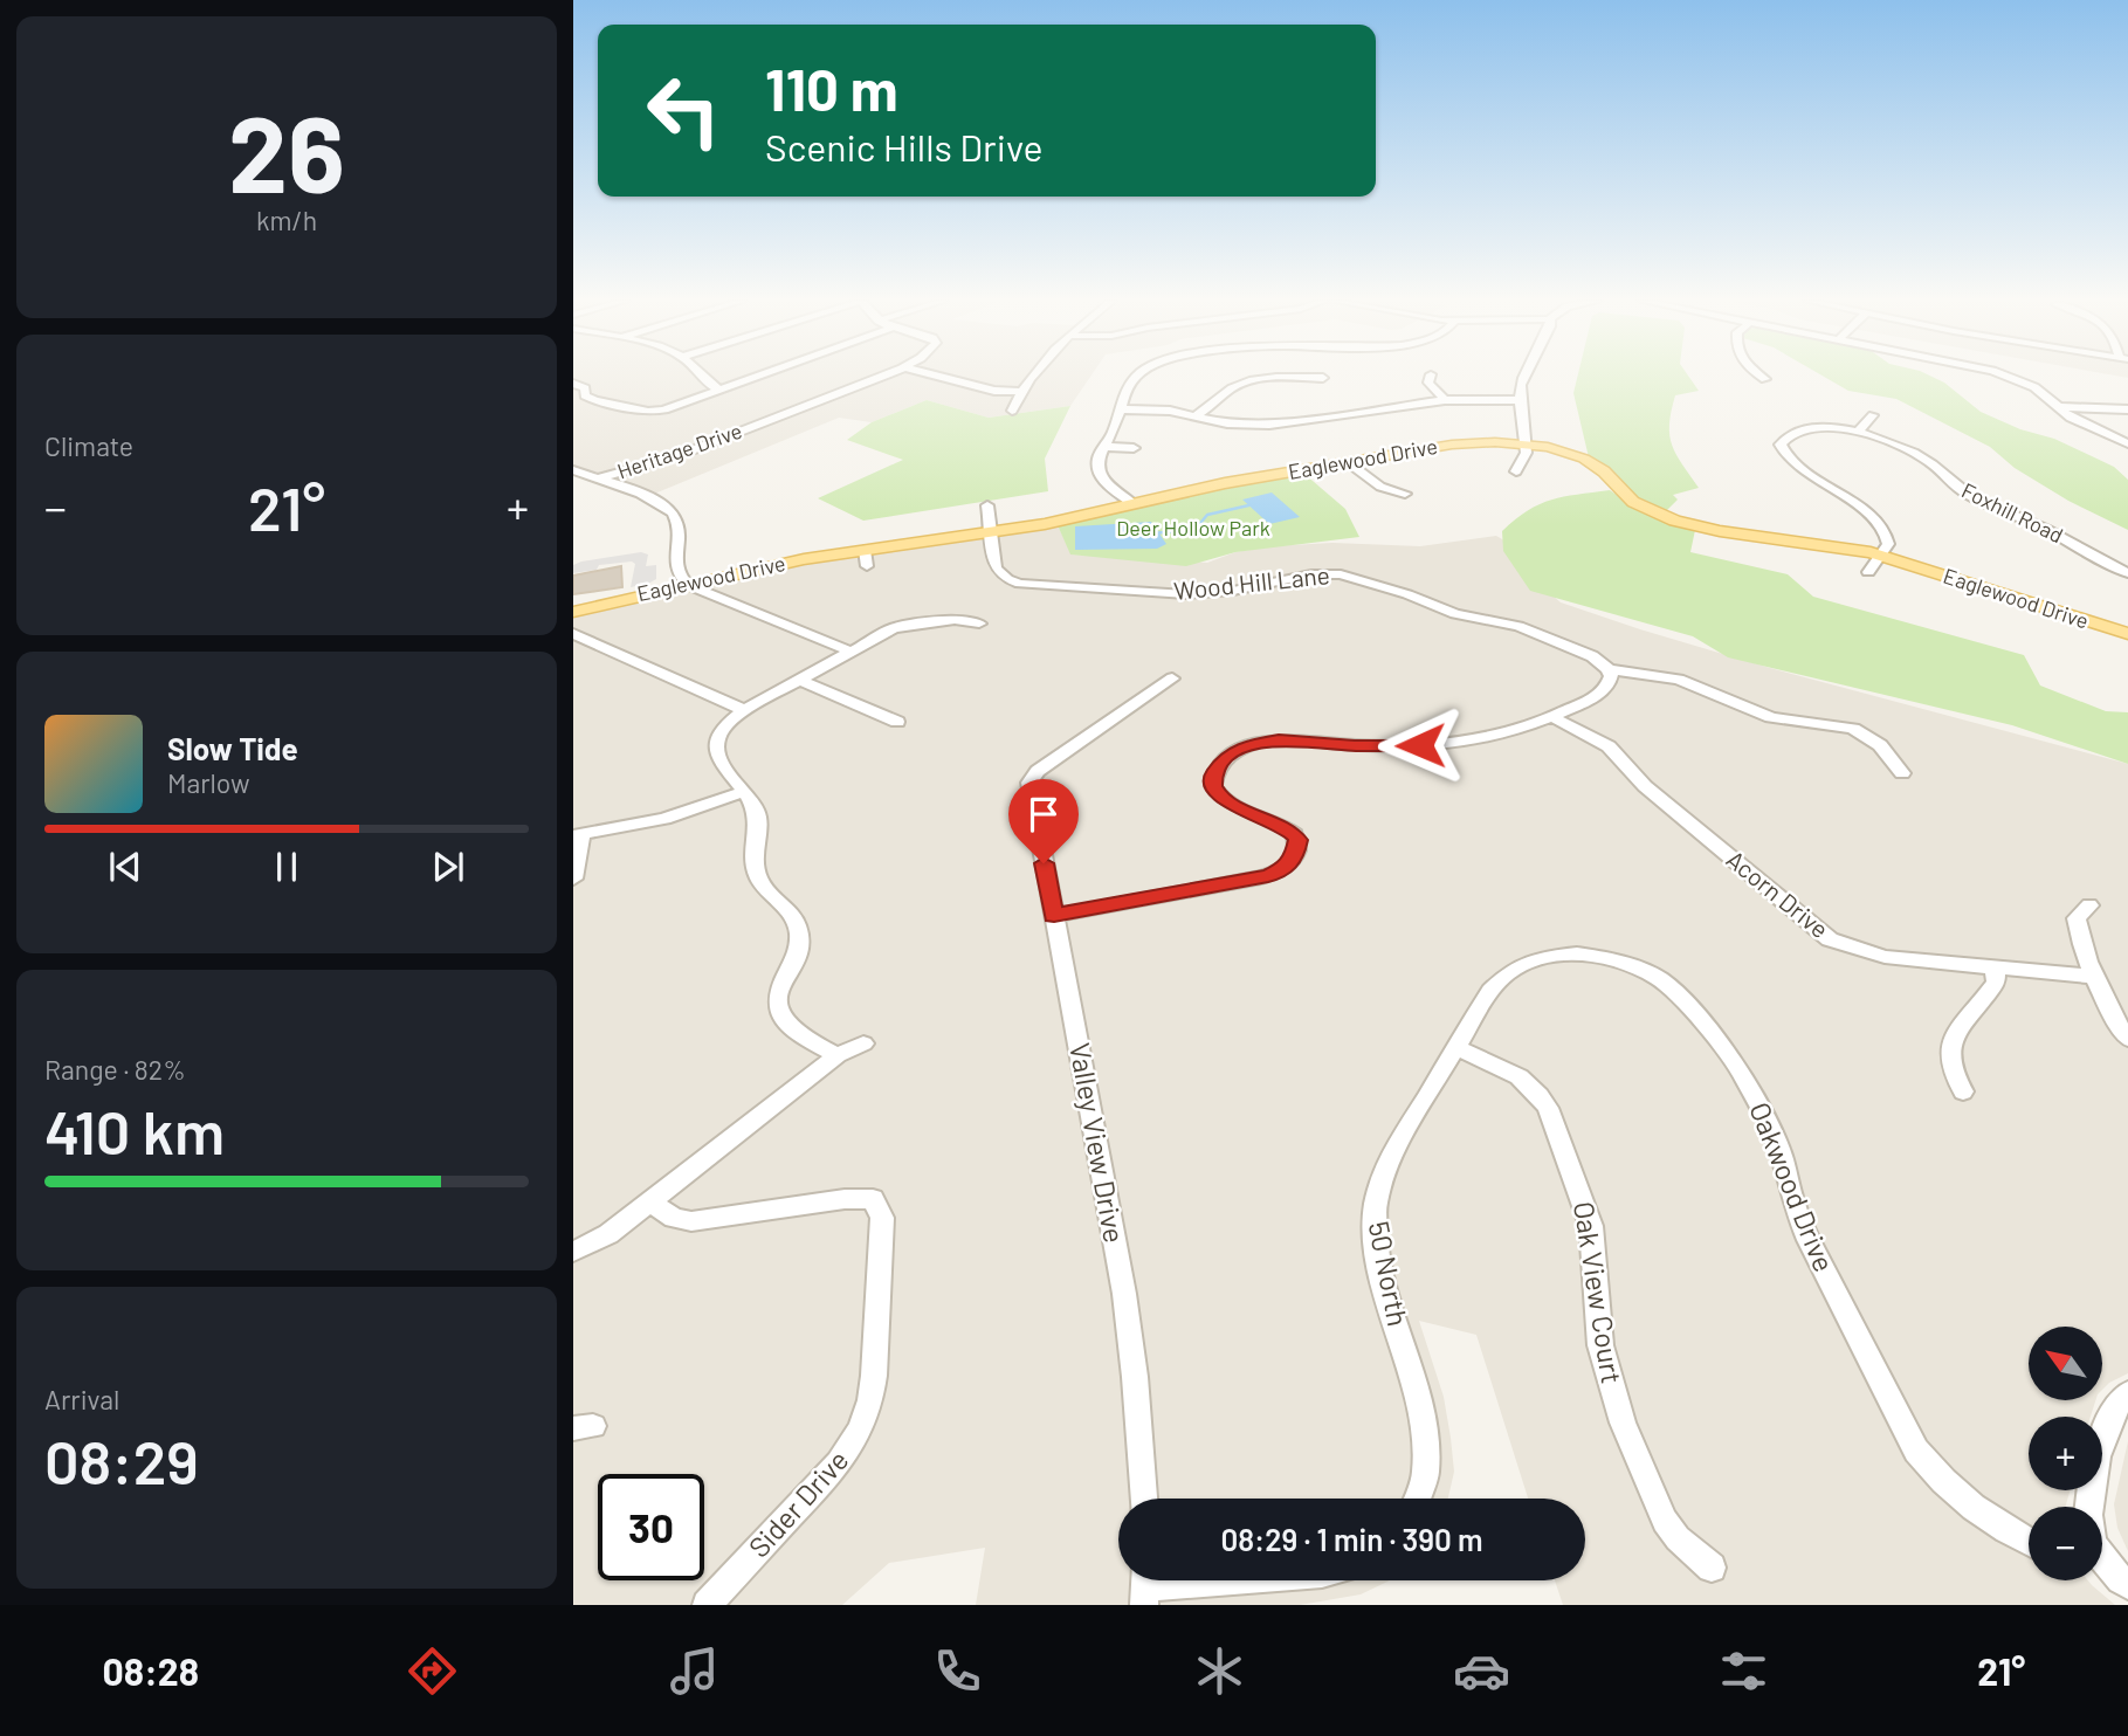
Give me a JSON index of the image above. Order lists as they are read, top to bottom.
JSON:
{
  "streets": {
    "main road": ["Eaglewood Drive"],
    "street": [
      "Heritage Drive",
      "Foxhill Road",
      "Wood Hill Lane",
      "Acorn Drive",
      "Valley View Drive",
      "Oakwood Drive",
      "50 North",
      "Oak View Court",
      "Sider Drive"
    ]
  },
  "crossings": [
    ["Eaglewood Drive", "Foxhill Road"],
    ["Eaglewood Drive", "Wood Hill Lane"],
    ["Oakwood Drive", "50 North"],
    ["Oakwood Drive", "Oak View Court"],
    ["50 North", "Oak View Court"]
  ],
  "parks": ["Deer Hollow Park"],
  "north": "top left",
  "page": {
    "tile": [
      ["26", "km/h"],
      "Climate",
      ["Range · 82%", "410 km"],
      ["Arrival", "08:29"]
    ],
    "turn": ["110 m", "Scenic Hills Drive"],
    "heat": ["−", "21°", "+"],
    "song": ["Slow Tide", "Marlow"],
    "map_buttons": ["+", "−"],
    "limit": "30",
    "trip": "08:29 · 1 min · 390 m",
    "tabs": ["08:28", "21°"]
  }
}
